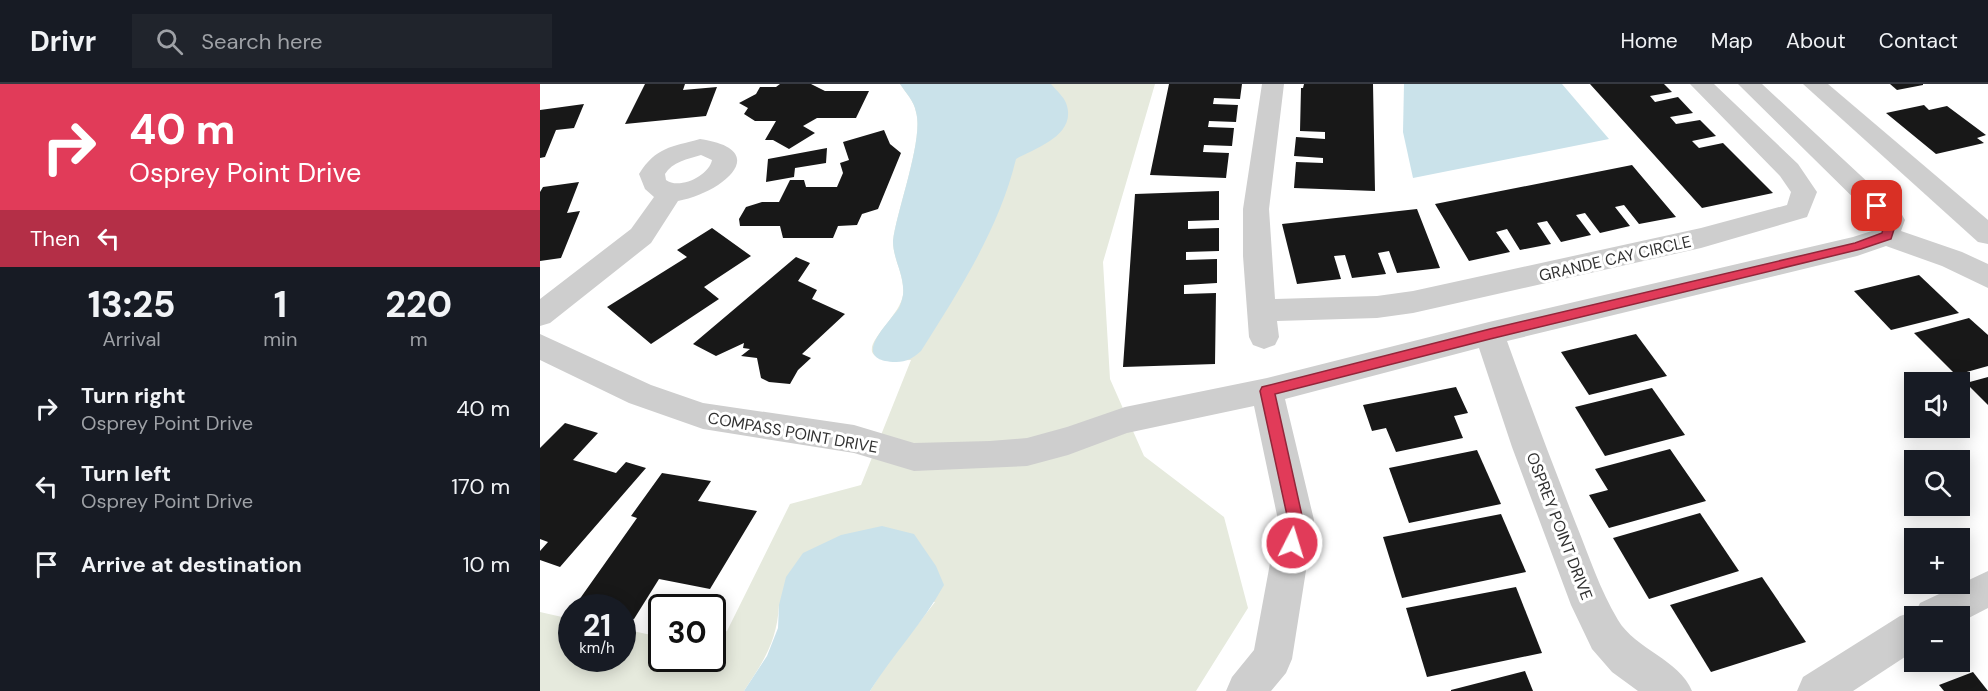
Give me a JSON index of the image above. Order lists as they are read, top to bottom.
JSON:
{
  "streets": {
    "street": ["GRANDE CAY CIRCLE", "COMPASS POINT DRIVE", "OSPREY POINT DRIVE"]
  },
  "page": {
    "header": "Drivr",
    "search": "Search here",
    "nav": [
      "Home",
      "Map",
      "About",
      "Contact"
    ],
    "turn": ["40 m", "Osprey Point Drive"],
    "then": "Then",
    "eta": [
      "13:25",
      "Arrival",
      "1",
      "min",
      "220",
      "m"
    ],
    "list": [
      {
        "name": "Turn right",
        "note": "Osprey Point Drive",
        "value": "40 m"
      },
      {
        "name": "Turn left",
        "note": "Osprey Point Drive",
        "value": "170 m"
      },
      {
        "name": "Arrive at destination",
        "value": "10 m"
      }
    ],
    "map_buttons": ["+", "−"],
    "speed": "21 km/h",
    "limit": "30"
  }
}
